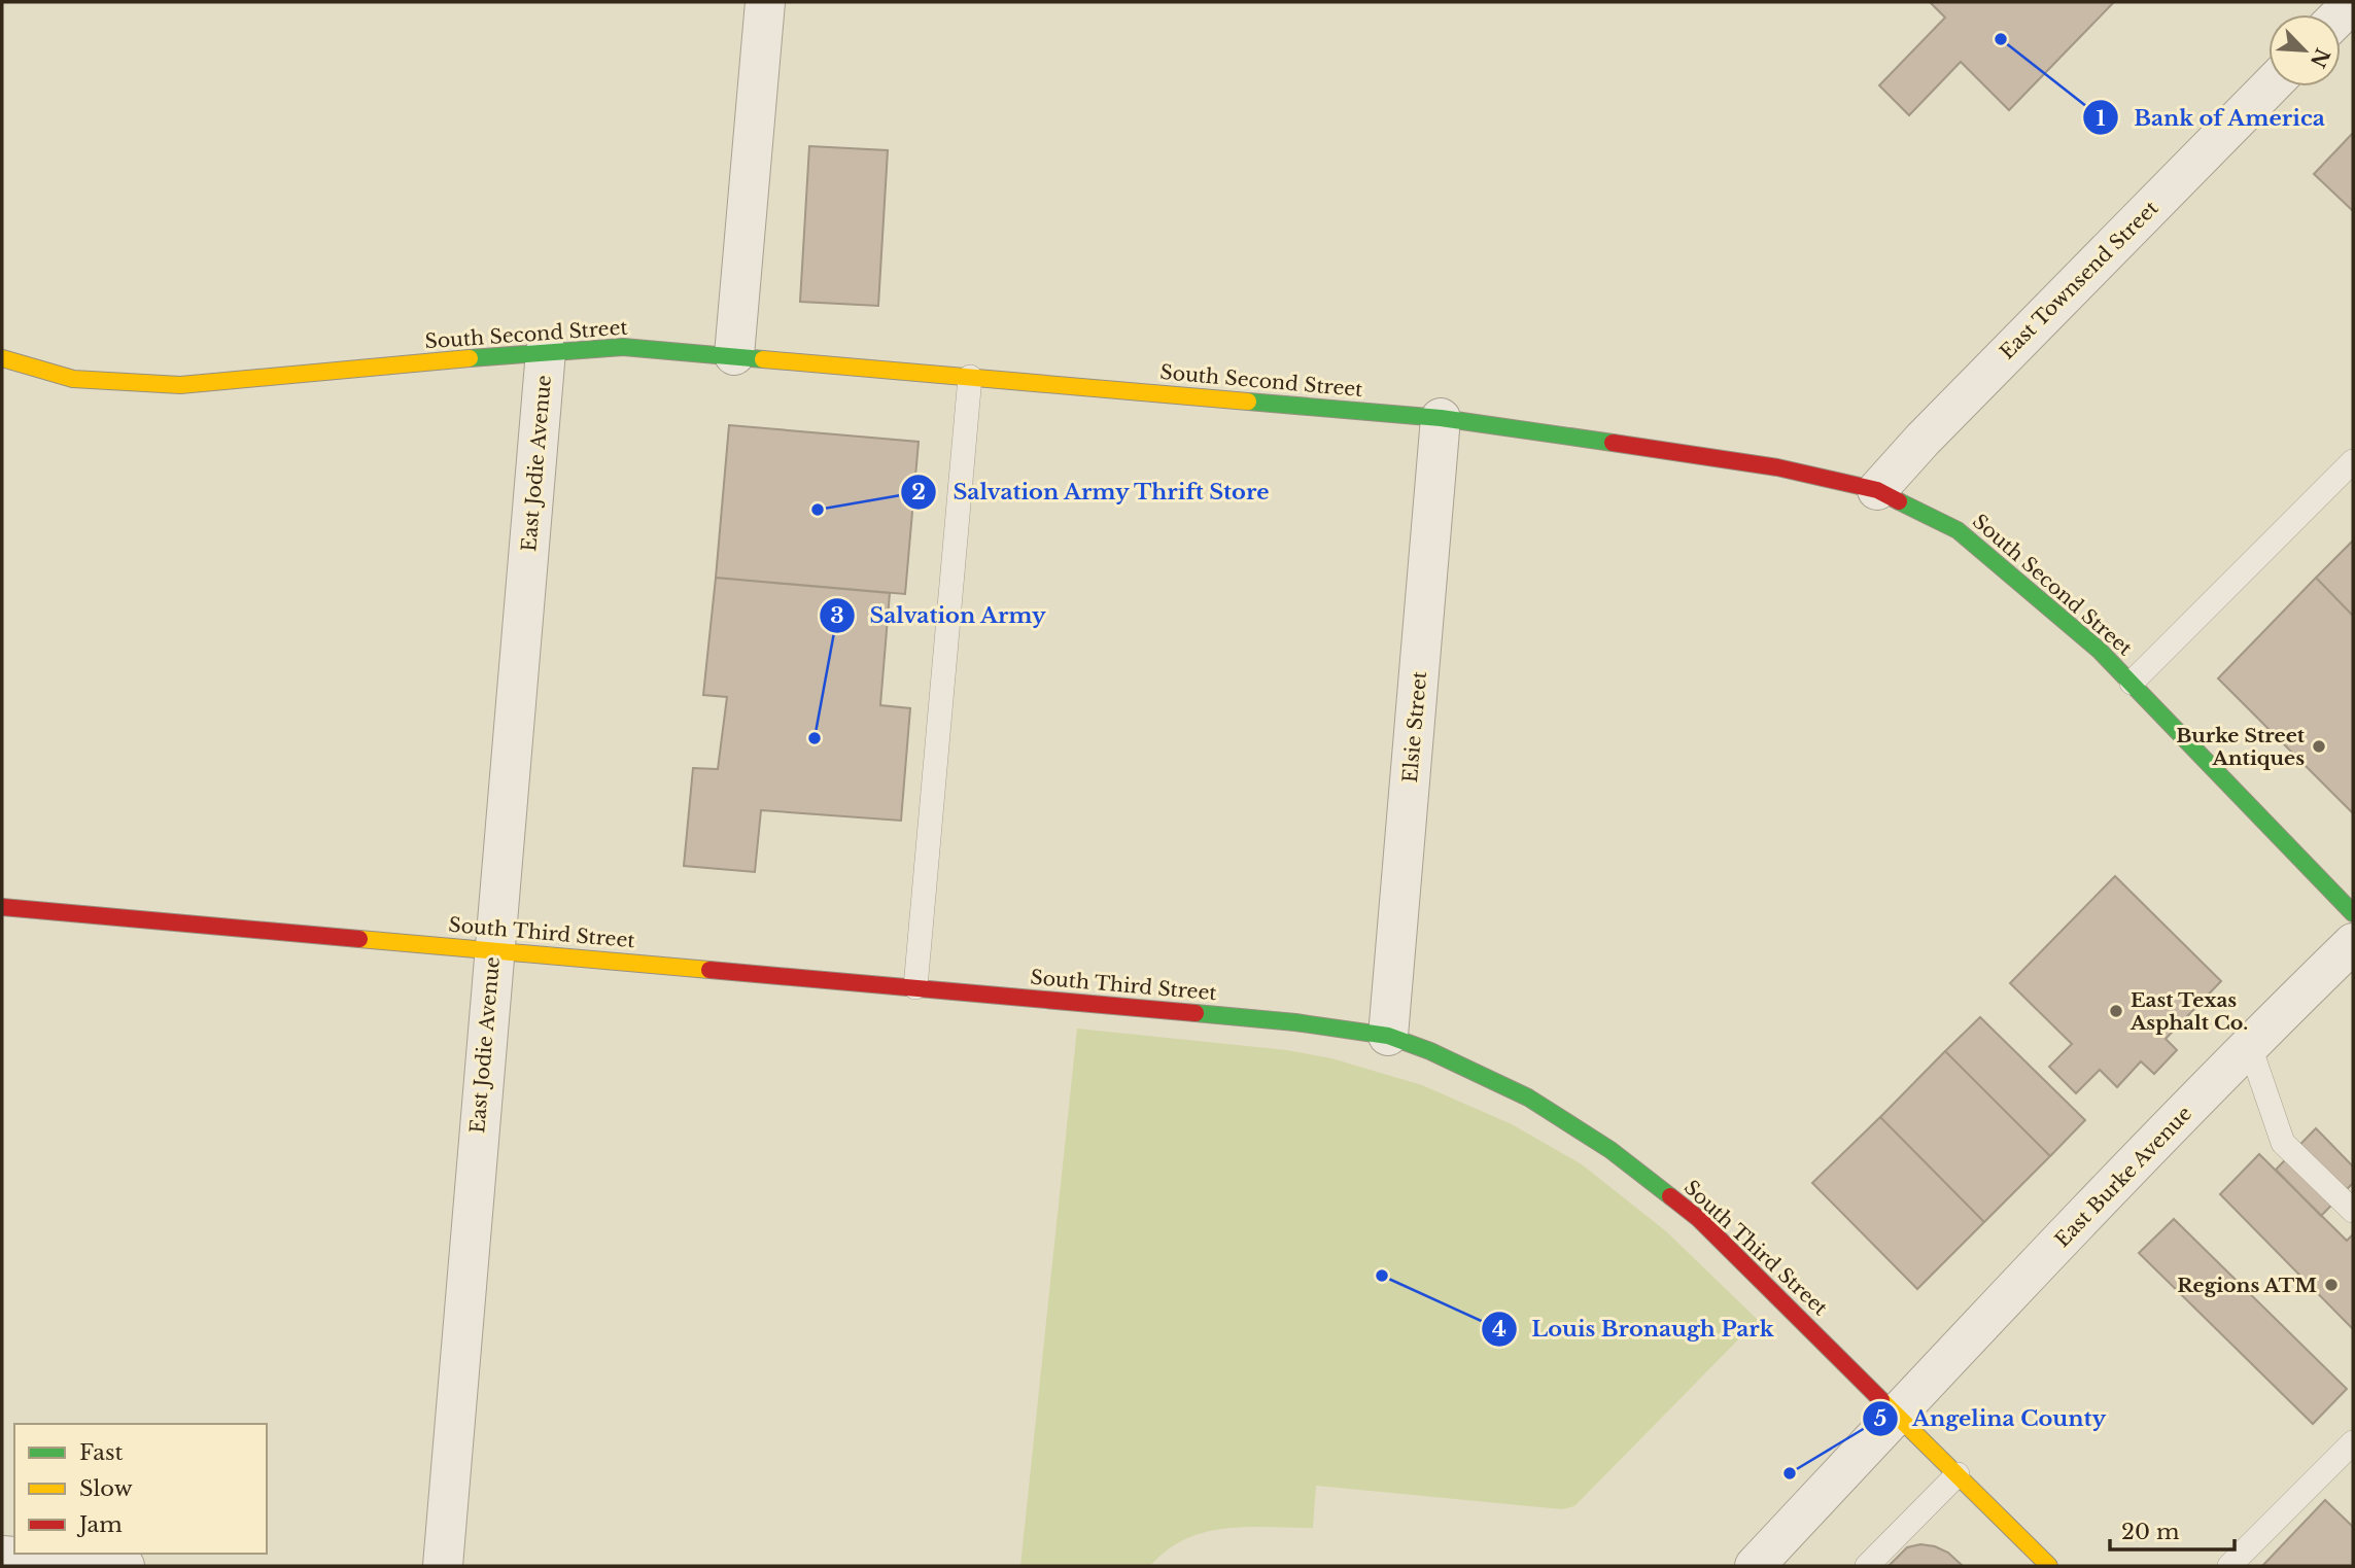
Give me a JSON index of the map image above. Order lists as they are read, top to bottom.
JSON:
{
  "streets": {
    "street": [
      "East Townsend Street",
      "South Second Street",
      "East Jodie Avenue",
      "Elsie Street",
      "South Third Street",
      "East Burke Avenue"
    ]
  },
  "crossings": [
    ["East Townsend Street", "South Second Street"],
    ["South Second Street", "East Jodie Avenue"],
    ["South Second Street", "Elsie Street"],
    ["East Jodie Avenue", "South Third Street"],
    ["Elsie Street", "South Third Street"],
    ["South Third Street", "East Burke Avenue"]
  ],
  "places": [
    "Bank of America",
    "Salvation Army Thrift Store",
    "Salvation Army",
    "Burke Street Antiques",
    "East Texas Asphalt Co.",
    "Louis Bronaugh Park",
    "Regions ATM",
    "Angelina County"
  ],
  "legend": ["Fast", "Slow", "Jam"],
  "scale_bar": "20 m",
  "north": "bottom right"
}
